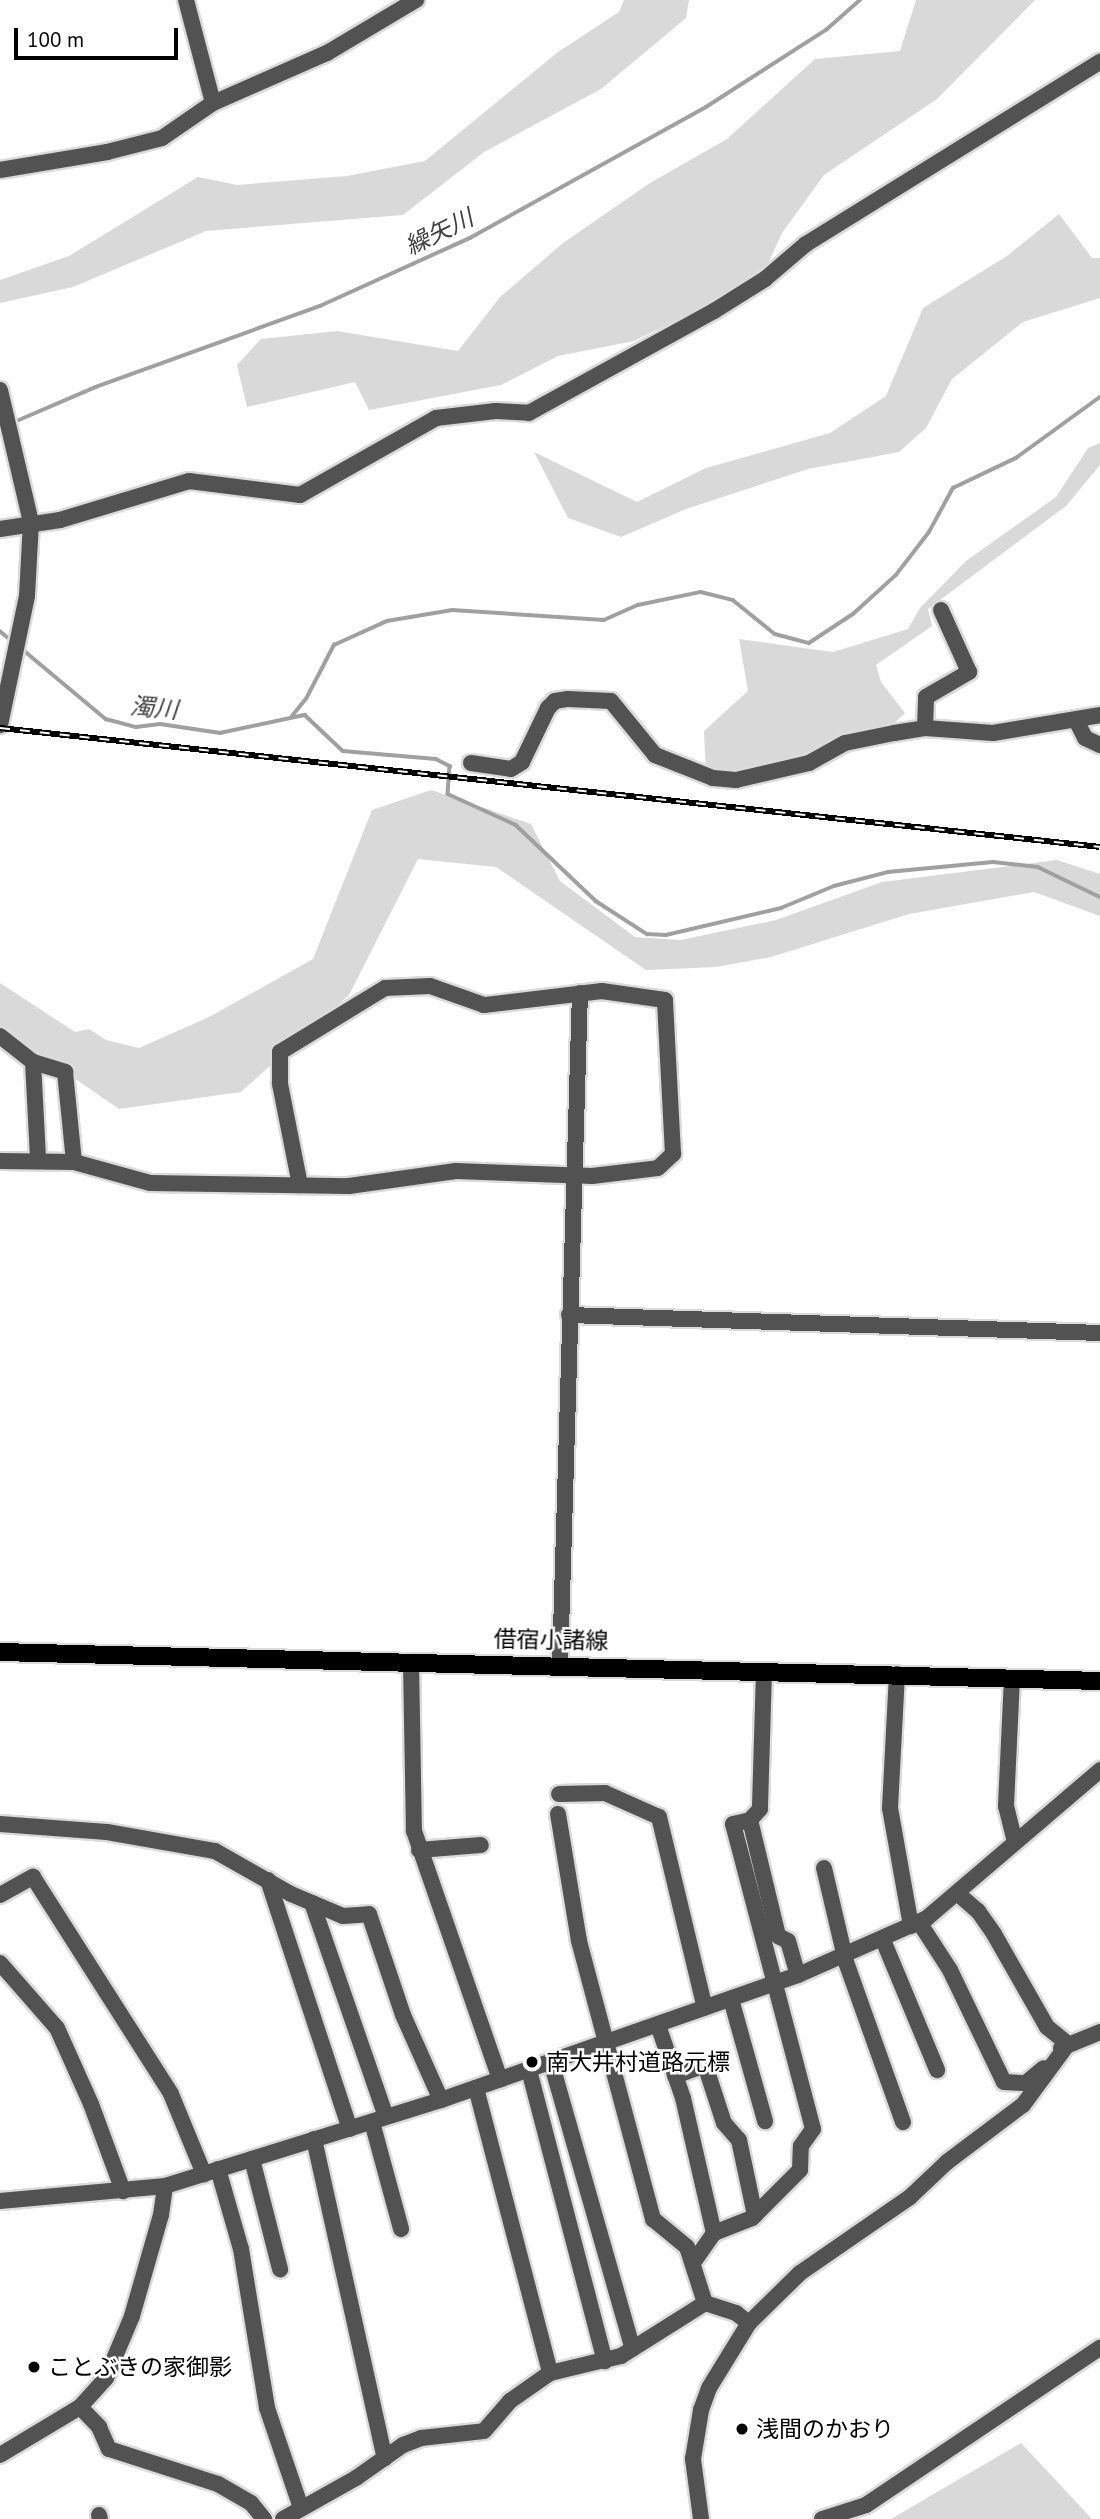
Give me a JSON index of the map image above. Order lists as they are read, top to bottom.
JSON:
{
  "streets": {
    "main road": ["借宿小諸線"]
  },
  "water": ["繰矢川", "濁川"],
  "places": ["南大井村道路元標", "ことぶきの家御影", "浅間のかおり"],
  "scale_bar": "100 m"
}
